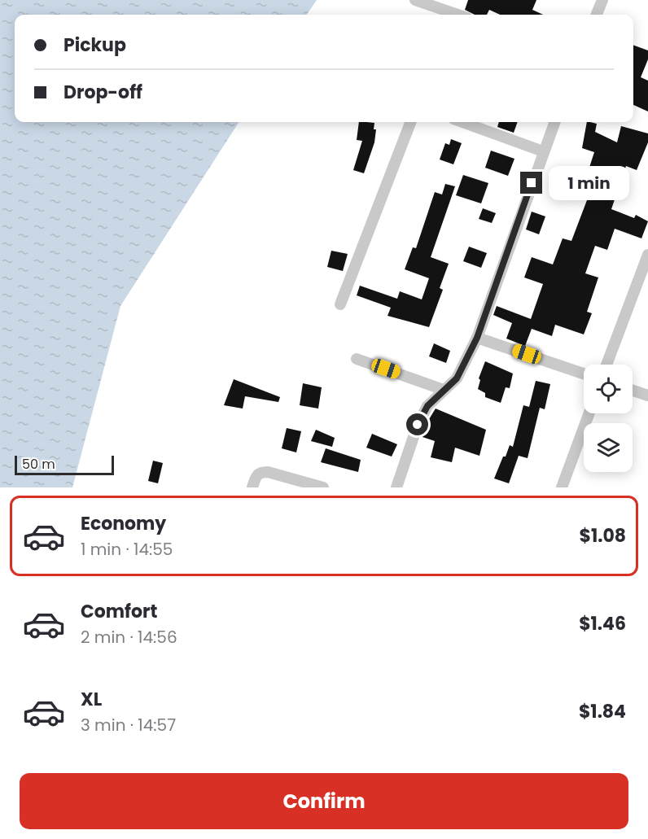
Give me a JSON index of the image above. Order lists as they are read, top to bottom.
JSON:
{
  "scale_bar": "50 m",
  "page": {
    "banner": ["Pickup", "Drop-off"],
    "bubble": "1 min",
    "scale": "50 m",
    "list": [
      {
        "name": "Economy",
        "note": "1 min · 14:55",
        "value": "$1.08"
      },
      {
        "name": "Comfort",
        "note": "2 min · 14:56",
        "value": "$1.46"
      },
      {
        "name": "XL",
        "note": "3 min · 14:57",
        "value": "$1.84"
      }
    ],
    "buttons": "Confirm"
  }
}
